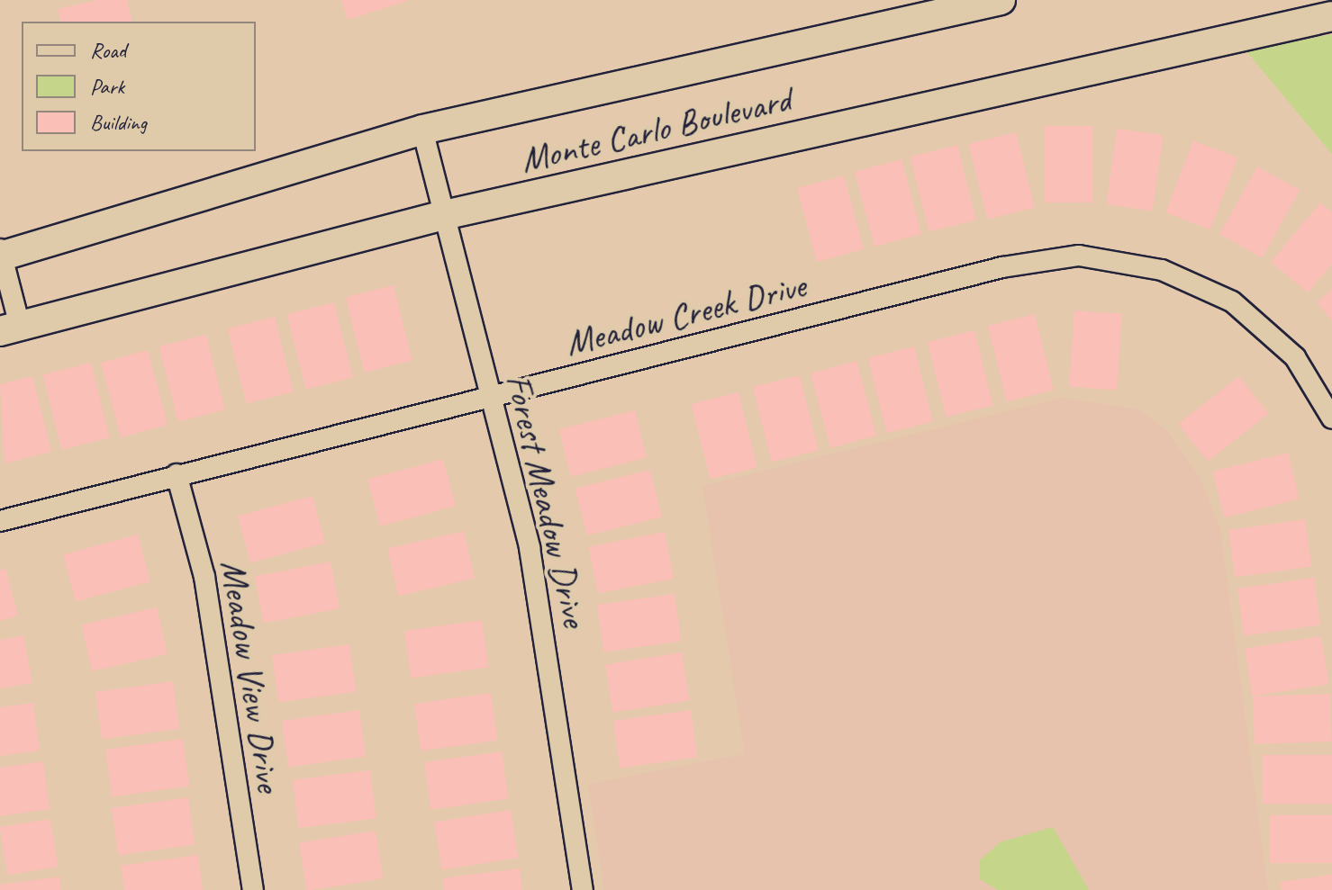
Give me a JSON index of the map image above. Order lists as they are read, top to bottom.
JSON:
{
  "streets": {
    "main road": ["Monte Carlo Boulevard"],
    "street": ["Meadow Creek Drive", "Forest Meadow Drive", "Meadow View Drive"]
  },
  "crossings": [
    ["Monte Carlo Boulevard", "Forest Meadow Drive"],
    ["Meadow Creek Drive", "Forest Meadow Drive"],
    ["Meadow Creek Drive", "Meadow View Drive"]
  ],
  "legend": ["Road", "Park", "Building"]
}
